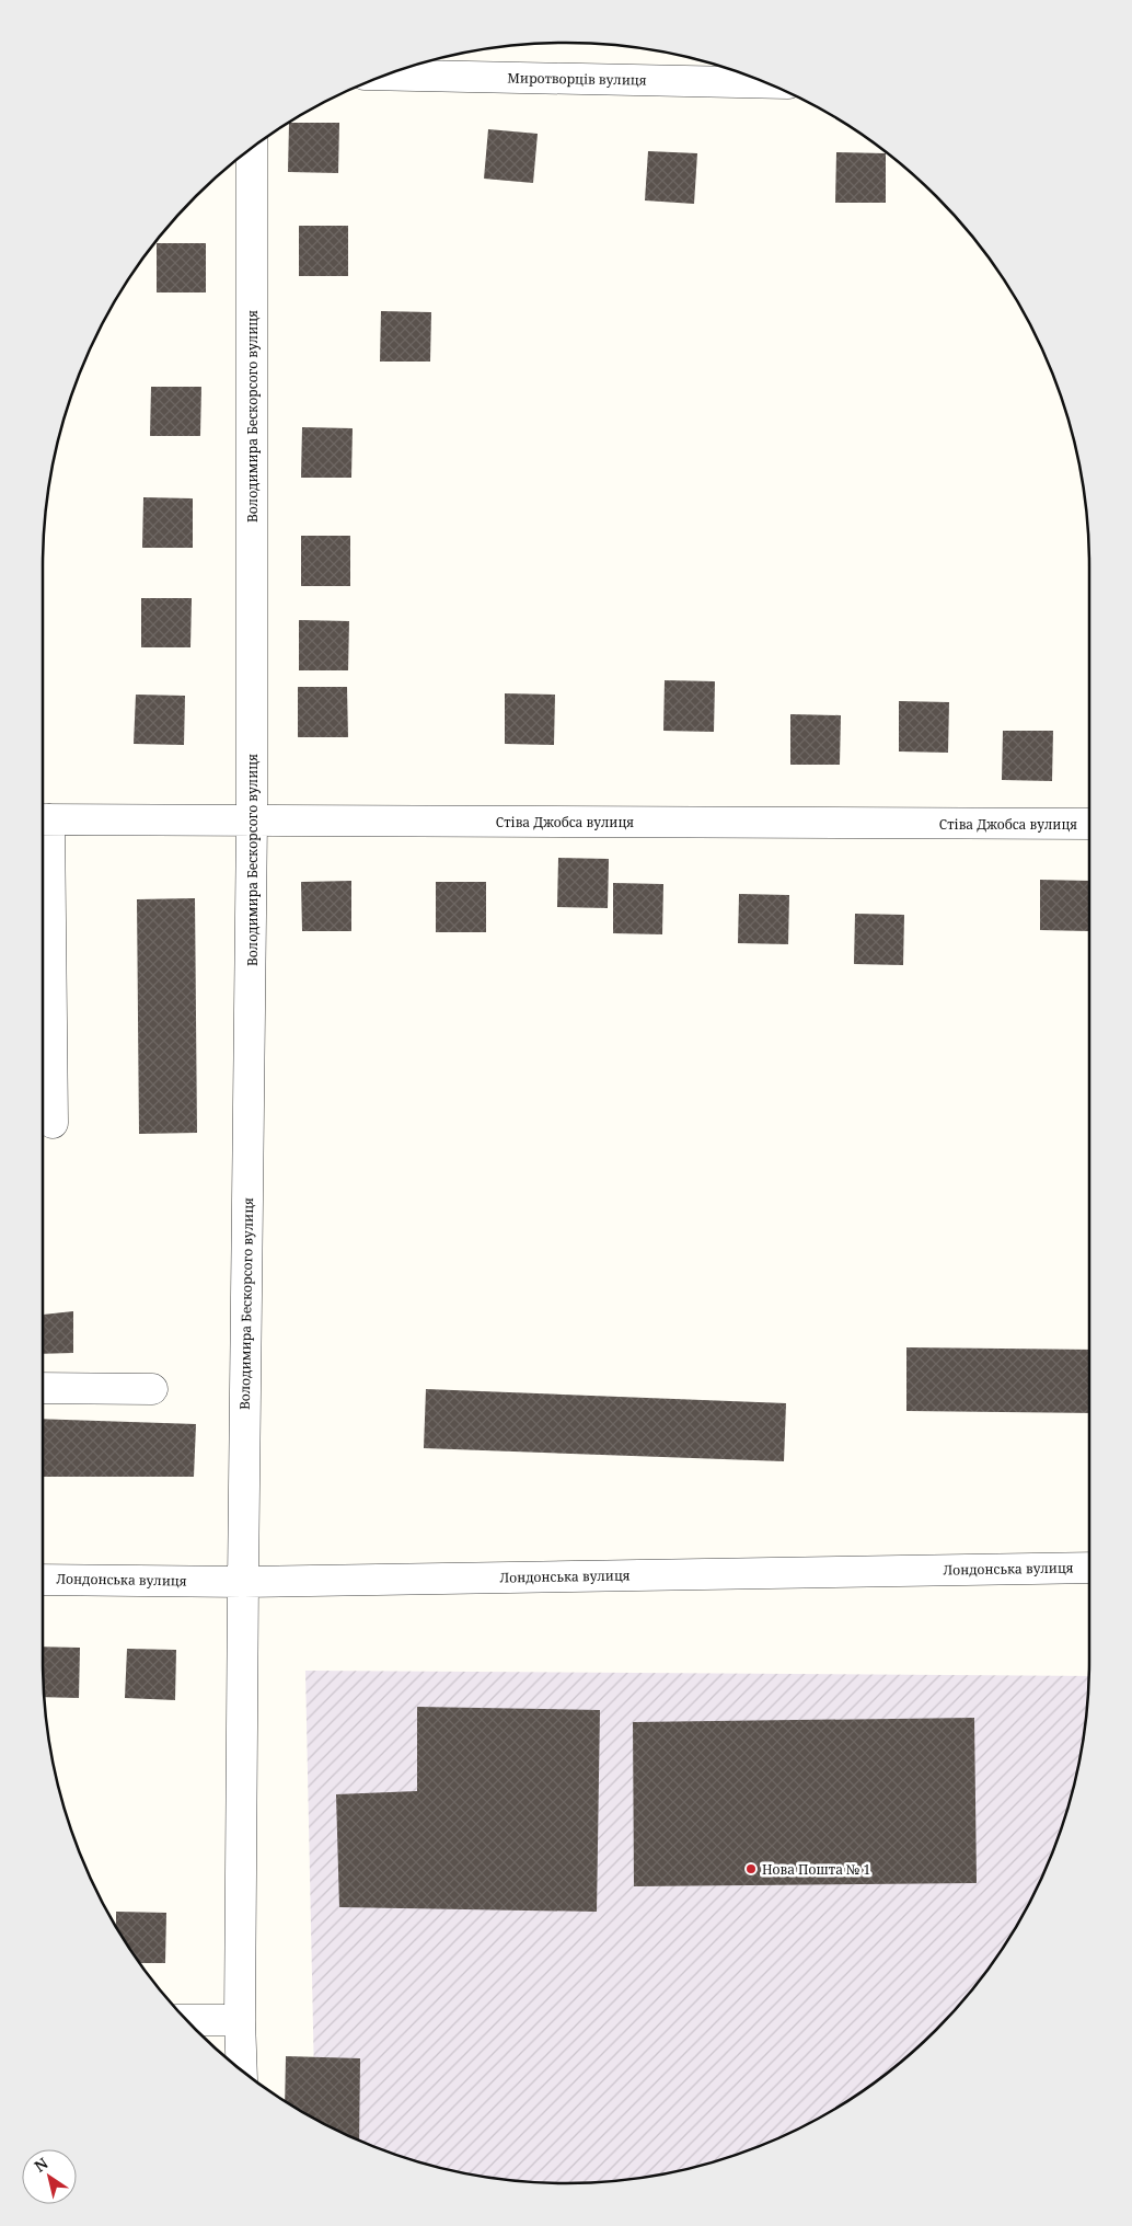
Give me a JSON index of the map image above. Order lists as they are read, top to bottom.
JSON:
{
  "streets": {
    "street": [
      "Миротворців вулиця",
      "Володимира Бескорсого вулиця",
      "Стіва Джобса вулиця",
      "Лондонська вулиця"
    ]
  },
  "crossings": [
    ["Володимира Бескорсого вулиця", "Стіва Джобса вулиця"],
    ["Володимира Бескорсого вулиця", "Лондонська вулиця"]
  ],
  "places": ["Нова Пошта № 1"],
  "north": "top left"
}
